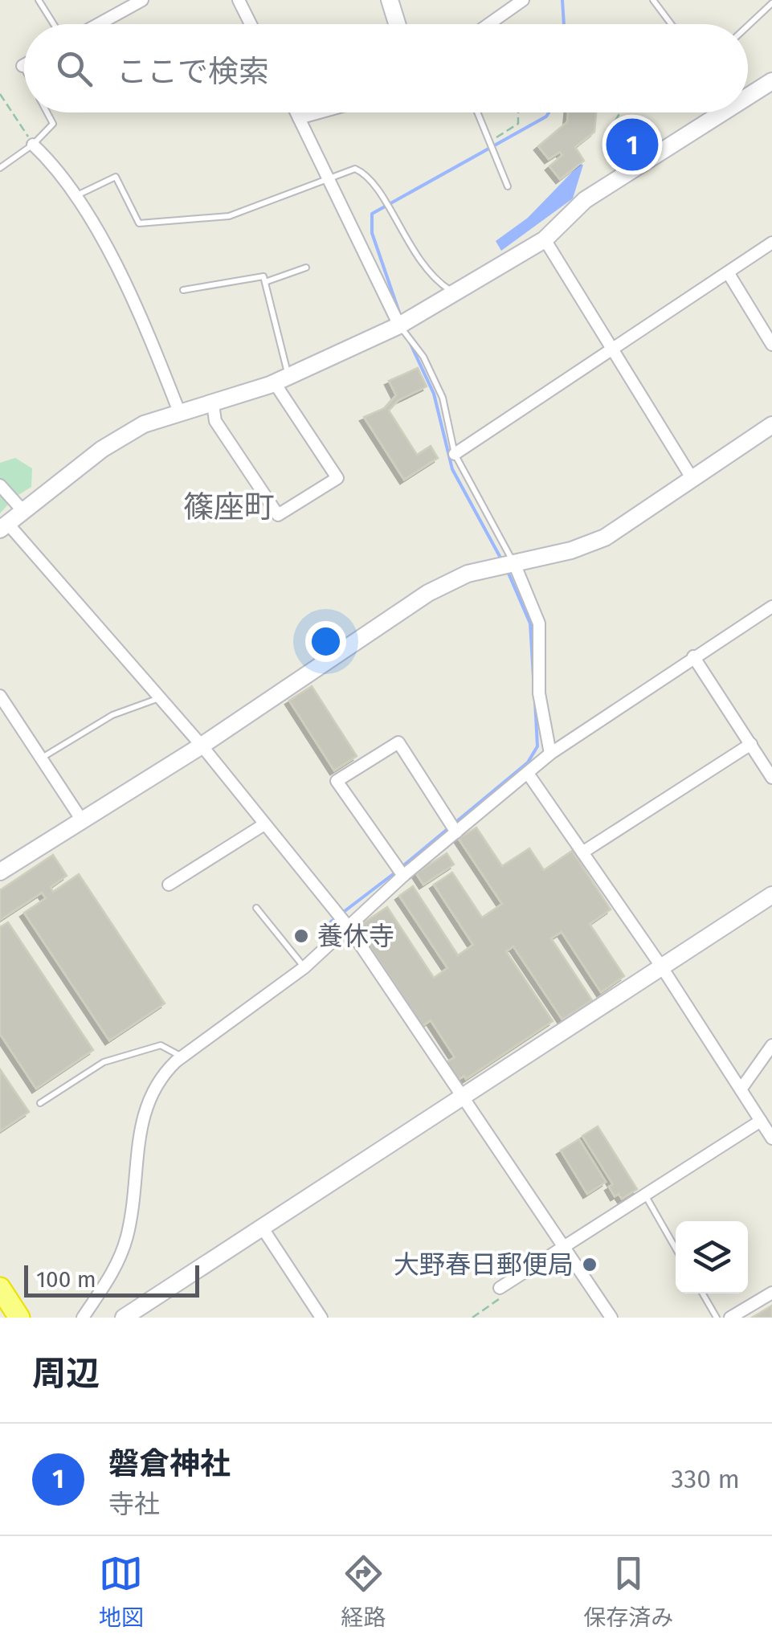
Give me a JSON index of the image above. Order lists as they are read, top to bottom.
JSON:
{
  "districts": ["篠座町"],
  "places": ["養休寺", "大野春日郵便局"],
  "scale_bar": "100 m",
  "page": {
    "search": "ここで検索",
    "pins": "1",
    "scale": "100 m",
    "heading": "周辺",
    "list": [
      {
        "mark": "1",
        "name": "磐倉神社",
        "note": "寺社",
        "value": "330 m"
      }
    ],
    "nav": ["地図", "経路", "保存済み"]
  }
}
